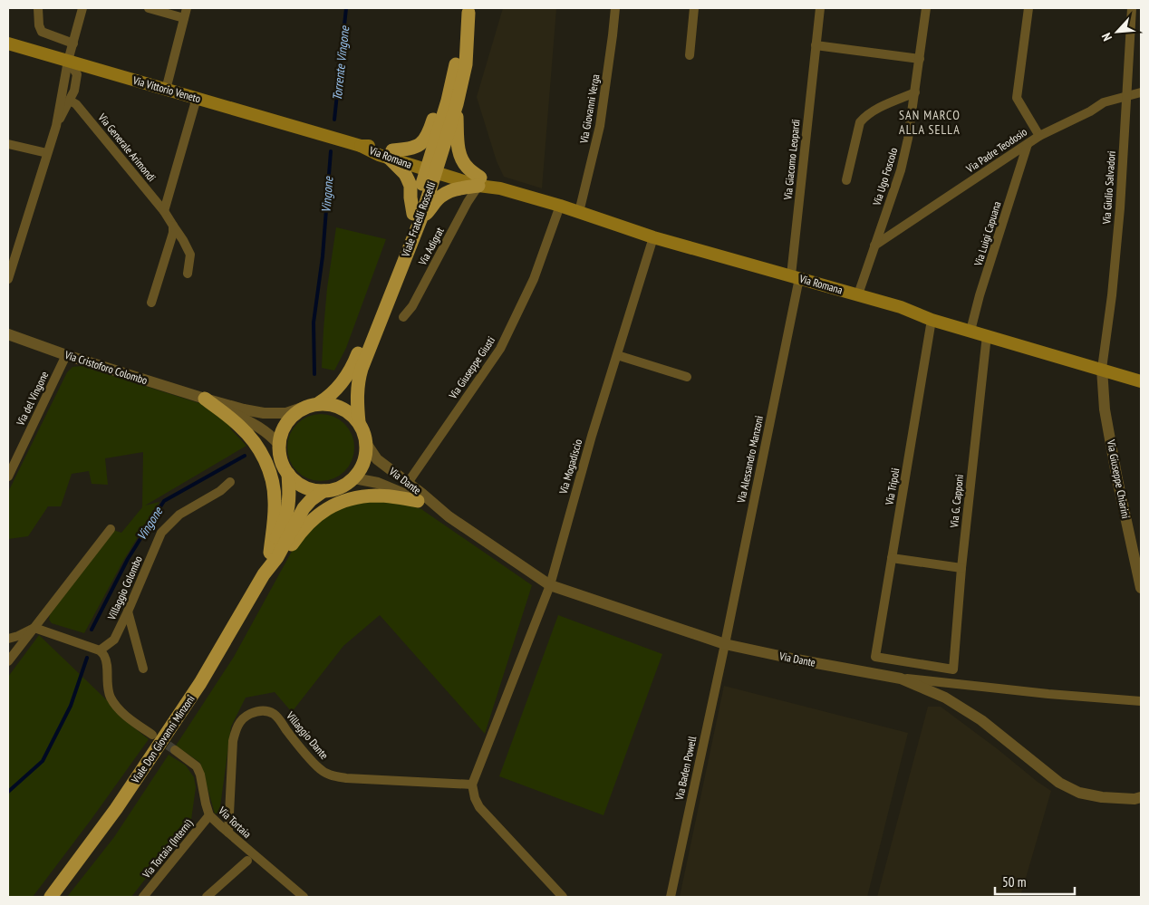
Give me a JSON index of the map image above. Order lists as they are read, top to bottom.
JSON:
{
  "streets": {
    "main road": [
      "Via Vittorio Veneto",
      "Via Romana",
      "Viale Fratelli Rosselli",
      "Viale Don Giovanni Minzoni"
    ],
    "street": [
      "Via Giovanni Verga",
      "Via Generale Arimondi",
      "Via Padre Teodosio",
      "Via Giacomo Leopardi",
      "Via Ugo Foscolo",
      "Via Giulio Salvadori",
      "Via Luigi Capuana",
      "Via Adigrat",
      "Via Cristoforo Colombo",
      "Via Giuseppe Giusti",
      "Via del Vingone",
      "Via Alessandro Manzoni",
      "Via Mogadiscio",
      "Via Giuseppe Chiarini",
      "Via Dante",
      "Via Tripoli",
      "Via G. Capponi",
      "Villaggio Colombo",
      "Villaggio Dante",
      "Via Baden Powell",
      "Via Tortaia",
      "Via Tortaia (Interni)"
    ]
  },
  "crossings": [
    ["Via Vittorio Veneto", "Via Romana"],
    ["Via Giovanni Verga", "Via Romana"],
    ["Via Padre Teodosio", "Via Ugo Foscolo"],
    ["Via Padre Teodosio", "Via Giulio Salvadori"],
    ["Via Padre Teodosio", "Via Luigi Capuana"],
    ["Via Romana", "Via Giacomo Leopardi"],
    ["Via Romana", "Via Ugo Foscolo"],
    ["Via Romana", "Via Giulio Salvadori"],
    ["Via Romana", "Viale Fratelli Rosselli"],
    ["Via Romana", "Via Luigi Capuana"],
    ["Via Romana", "Via Adigrat"],
    ["Via Romana", "Via Giuseppe Giusti"],
    ["Via Romana", "Via Alessandro Manzoni"],
    ["Via Romana", "Via Mogadiscio"],
    ["Via Romana", "Via Giuseppe Chiarini"],
    ["Via Romana", "Via Tripoli"],
    ["Via Romana", "Via G. Capponi"],
    ["Via Giacomo Leopardi", "Via Alessandro Manzoni"],
    ["Via Giulio Salvadori", "Via Giuseppe Chiarini"],
    ["Viale Fratelli Rosselli", "Via Cristoforo Colombo"],
    ["Viale Fratelli Rosselli", "Via Dante"],
    ["Viale Fratelli Rosselli", "Viale Don Giovanni Minzoni"],
    ["Via Cristoforo Colombo", "Via del Vingone"],
    ["Via Cristoforo Colombo", "Via Dante"],
    ["Via Cristoforo Colombo", "Viale Don Giovanni Minzoni"],
    ["Via Giuseppe Giusti", "Via Dante"],
    ["Via Alessandro Manzoni", "Via Dante"],
    ["Via Alessandro Manzoni", "Via Baden Powell"],
    ["Via Mogadiscio", "Via Dante"],
    ["Via Dante", "Viale Don Giovanni Minzoni"],
    ["Via Dante", "Via Baden Powell"],
    ["Via Tripoli", "Via G. Capponi"],
    ["Villaggio Dante", "Via Tortaia"],
    ["Via Tortaia", "Via Tortaia (Interni)"]
  ],
  "districts": ["SAN MARCO ALLA SELLA"],
  "water": ["Torrente Vingone", "Vingone"],
  "scale_bar": "50 m",
  "north": "bottom left"
}
